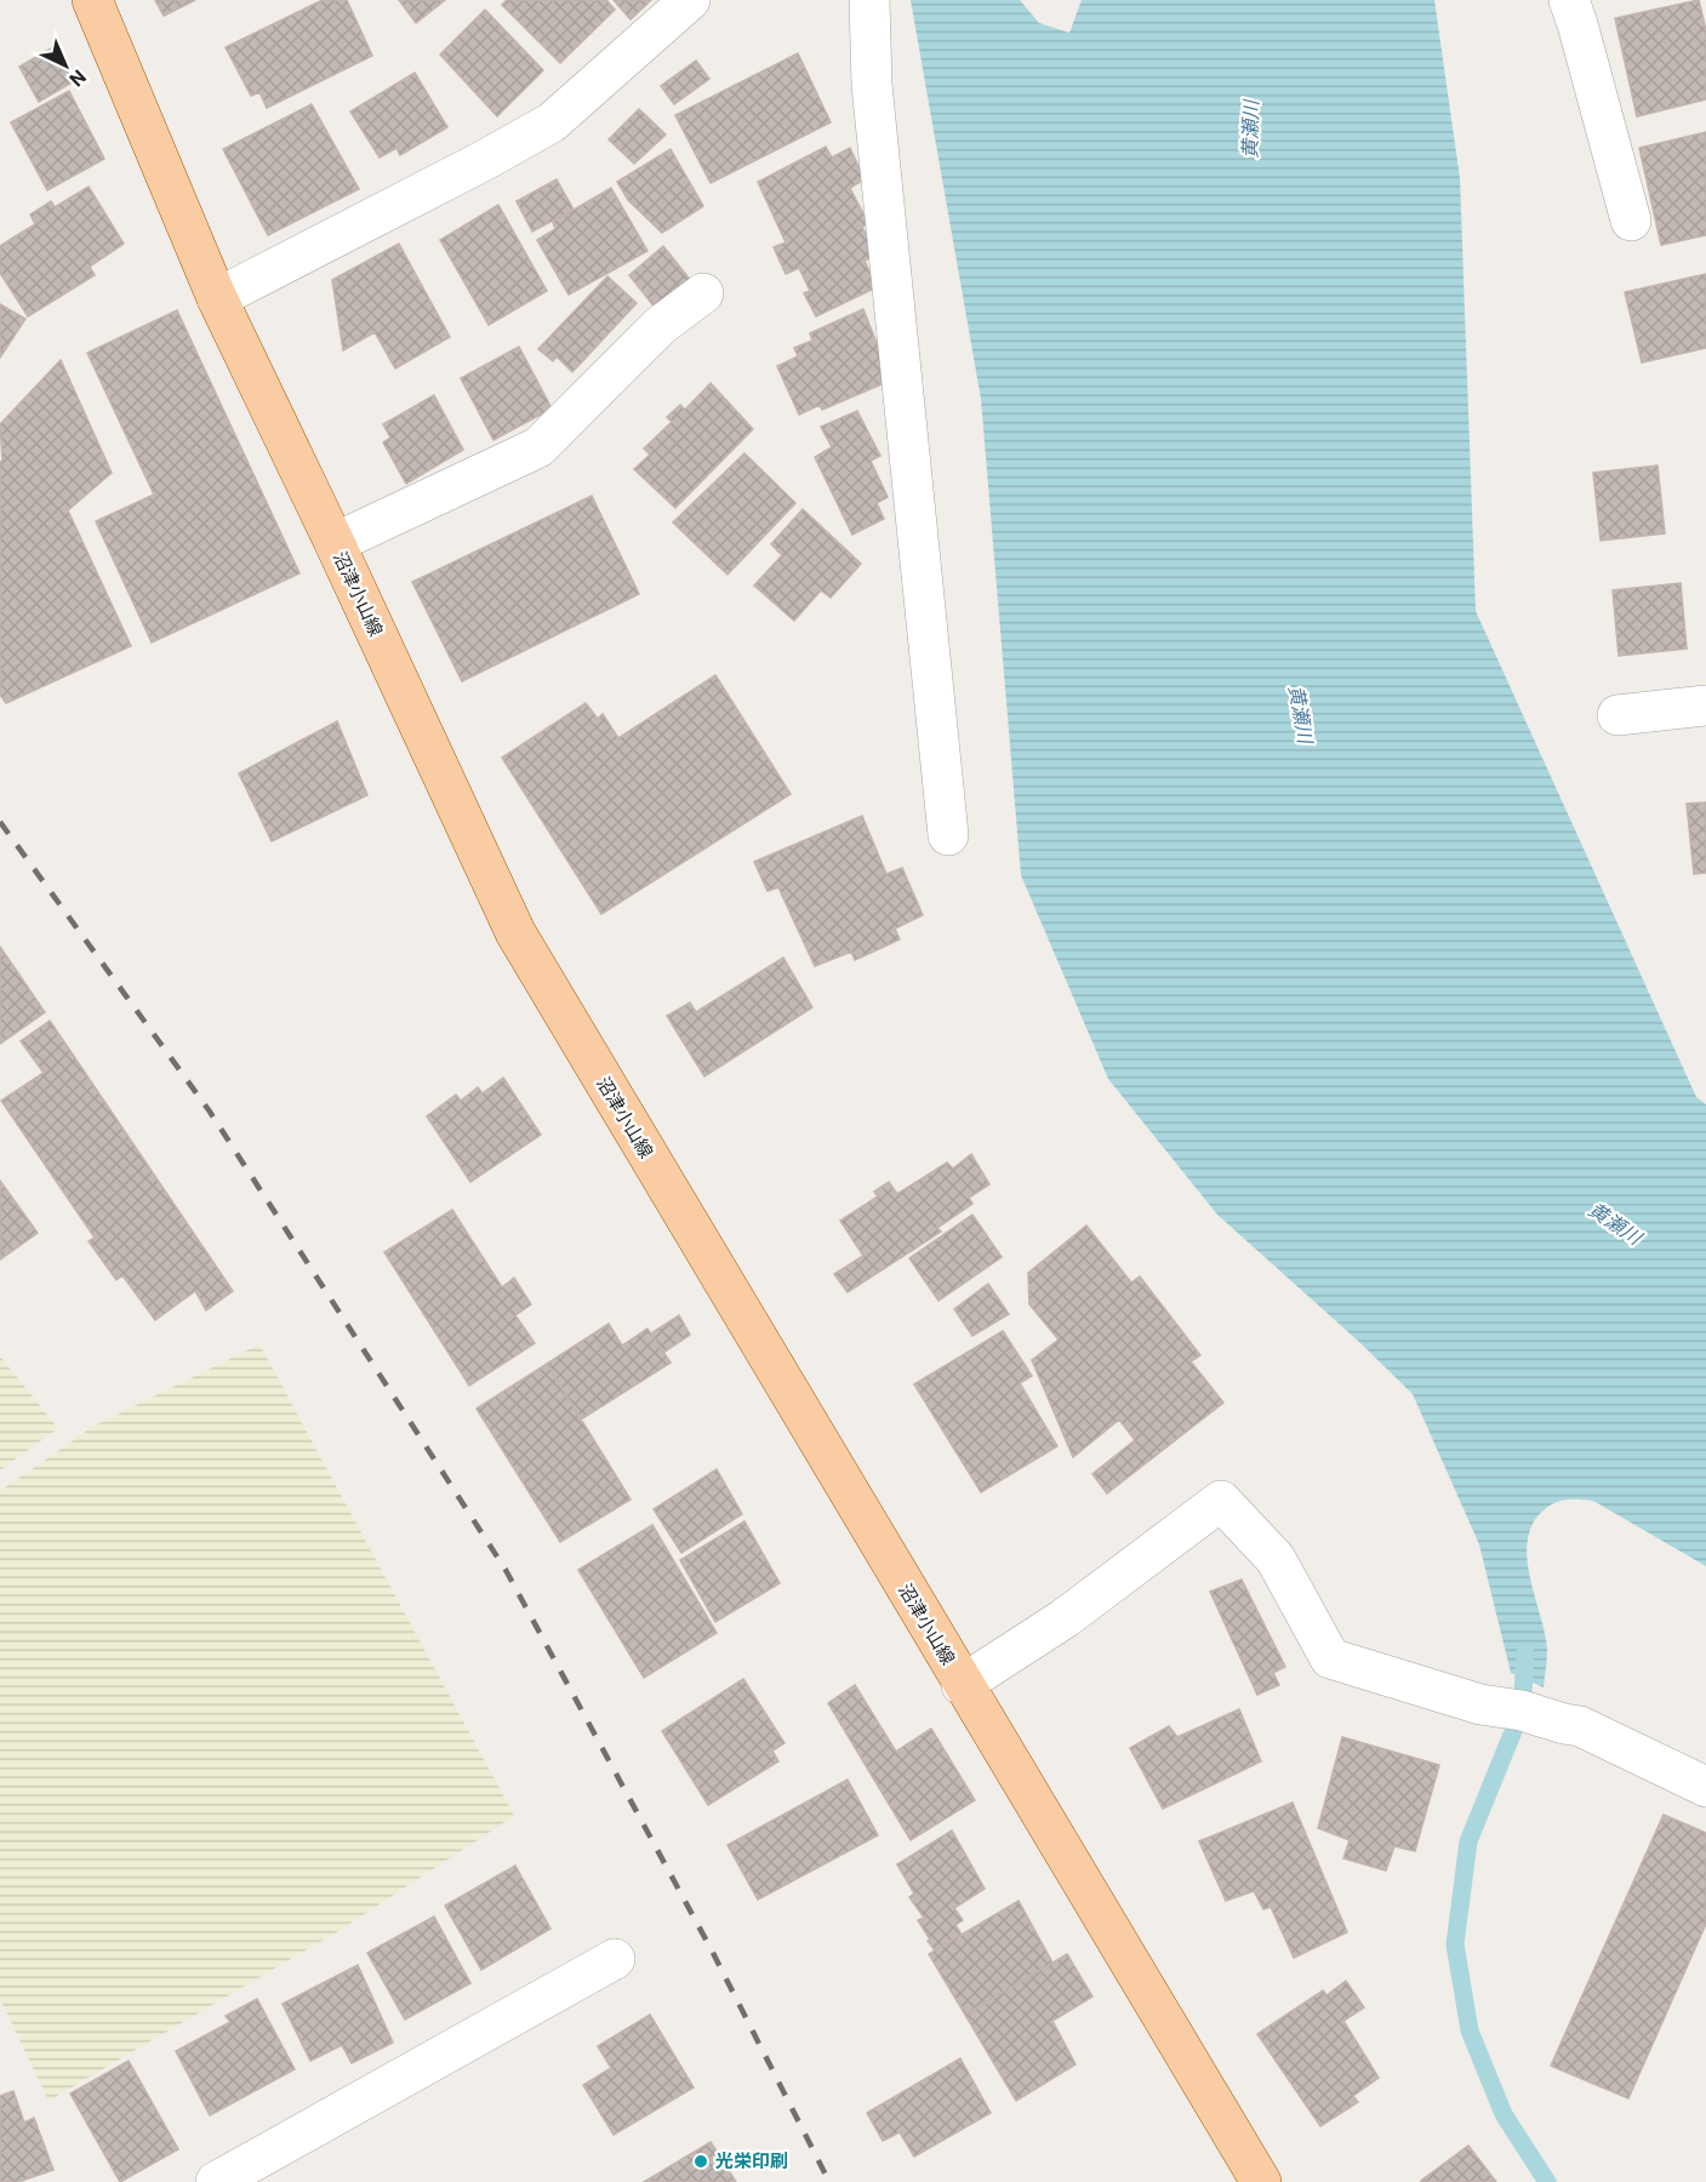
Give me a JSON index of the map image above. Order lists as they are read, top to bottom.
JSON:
{
  "streets": {
    "main road": ["沼津小山線"]
  },
  "water": ["黄瀬川"],
  "places": ["光栄印刷"],
  "north": "bottom right"
}
